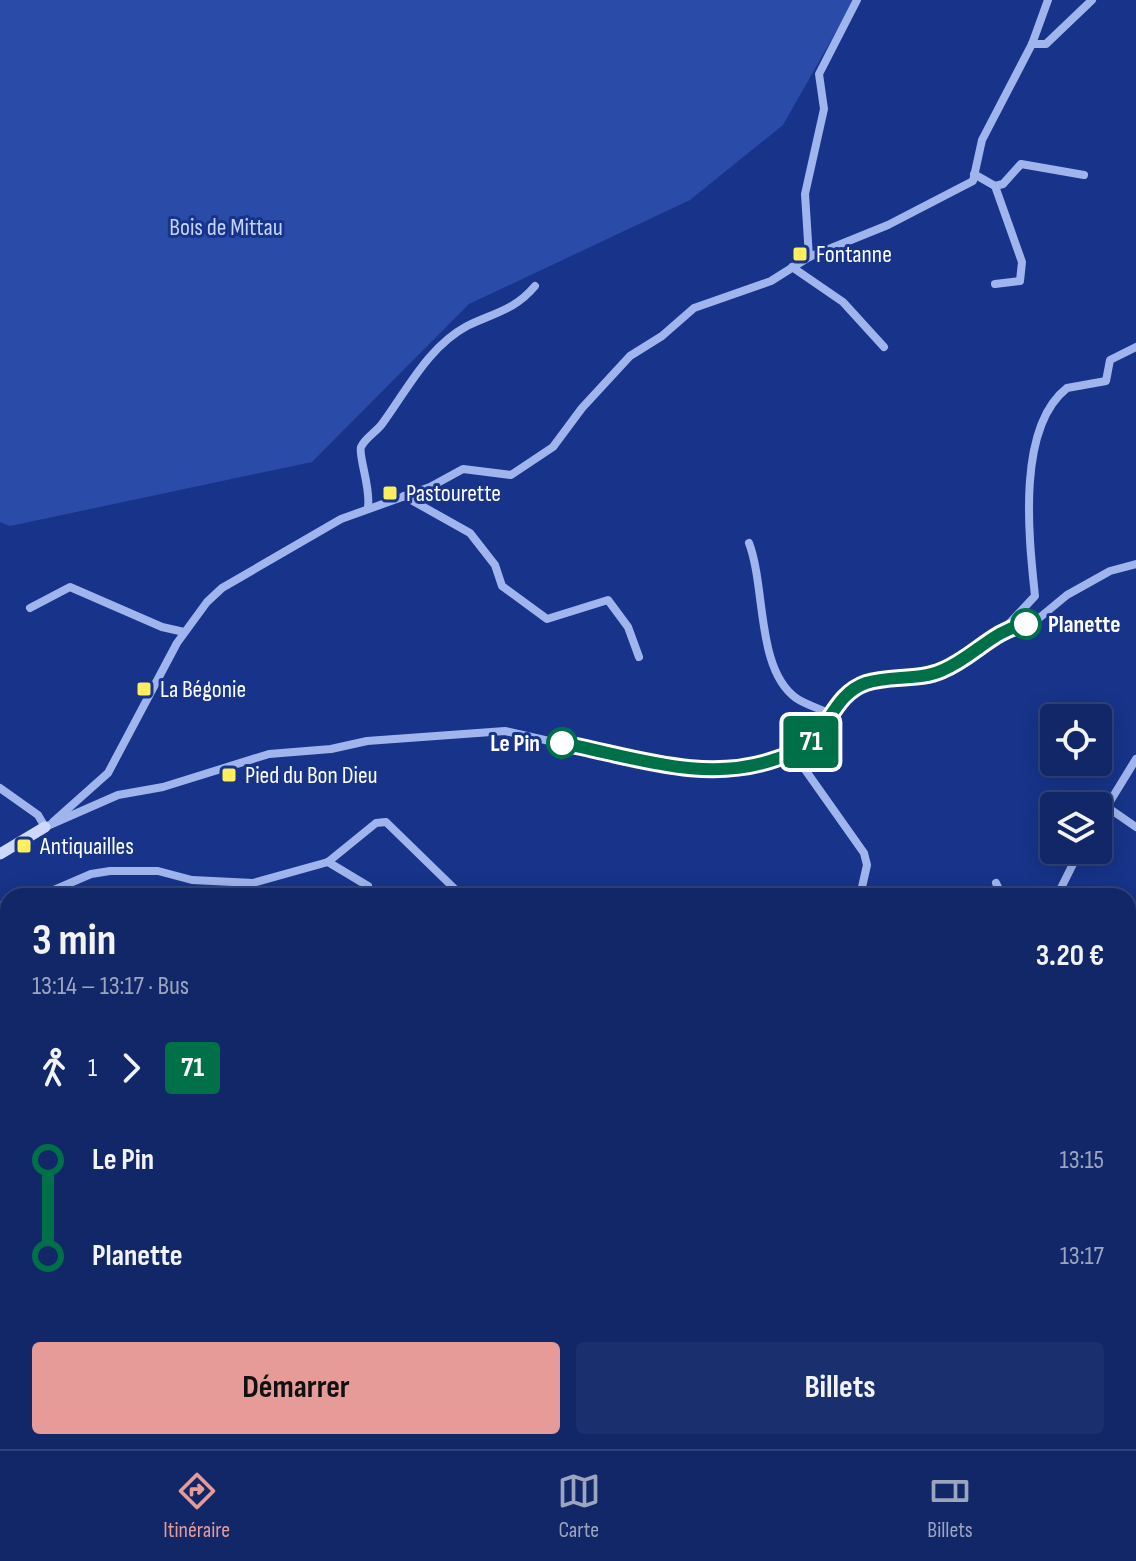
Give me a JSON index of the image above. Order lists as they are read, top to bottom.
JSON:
{
  "parks": ["Bois de Mittau"],
  "places": {
    "transit": [
      "Fontanne",
      "Pastourette",
      "La Bégonie",
      "Pied du Bon Dieu",
      "Antiquailles"
    ],
    "other": ["Planette", "Le Pin"]
  },
  "lines": ["bus line 71"],
  "page": {
    "on_map": "71",
    "heading": ["3 min", "13:14 – 13:17 · Bus", "3.20 €"],
    "legs": ["1", "71"],
    "list": [
      {
        "name": "Le Pin",
        "value": "13:15"
      },
      {
        "name": "Planette",
        "value": "13:17"
      }
    ],
    "buttons": ["Démarrer", "Billets"],
    "tabs": ["Itinéraire", "Carte", "Billets"]
  }
}
